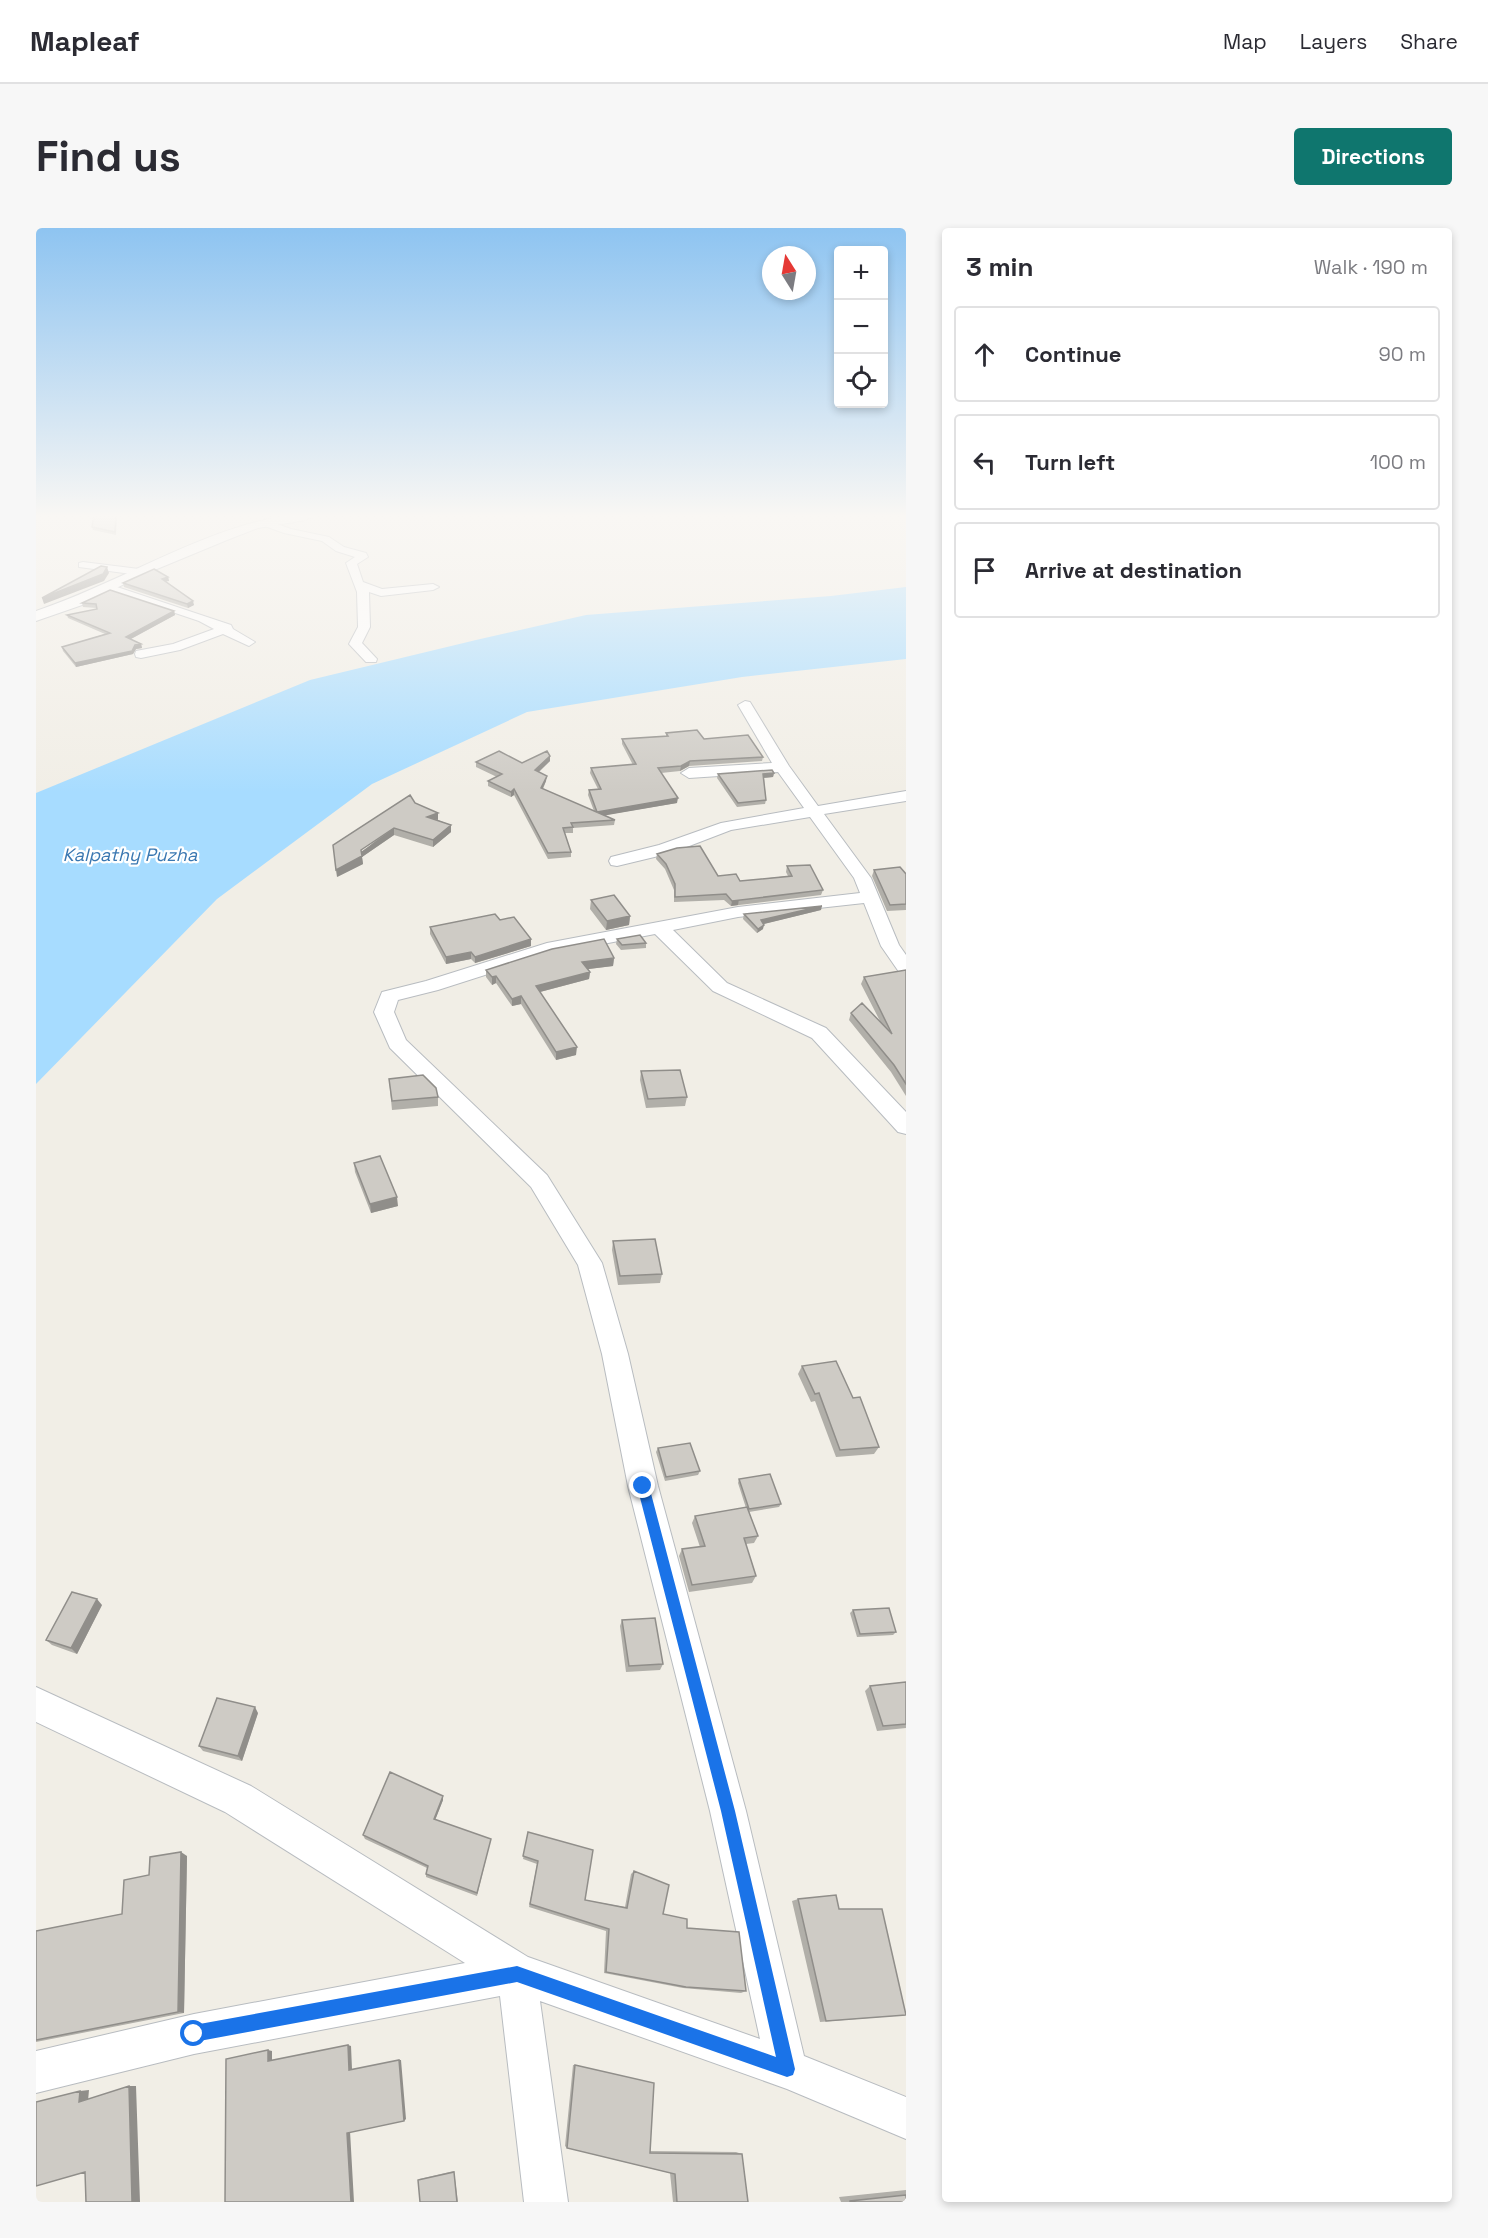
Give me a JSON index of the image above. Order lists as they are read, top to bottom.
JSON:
{
  "water": ["Kalpathy Puzha"],
  "north": "top",
  "page": {
    "header": "Mapleaf",
    "nav": ["Map", "Layers", "Share"],
    "buttons": "Directions",
    "title": "Find us",
    "heading": ["3 min", "Walk · 190 m"],
    "map_buttons": ["+", "−"],
    "list": [
      ["Continue", "90 m"],
      ["Turn left", "100 m"],
      "Arrive at destination"
    ]
  }
}
